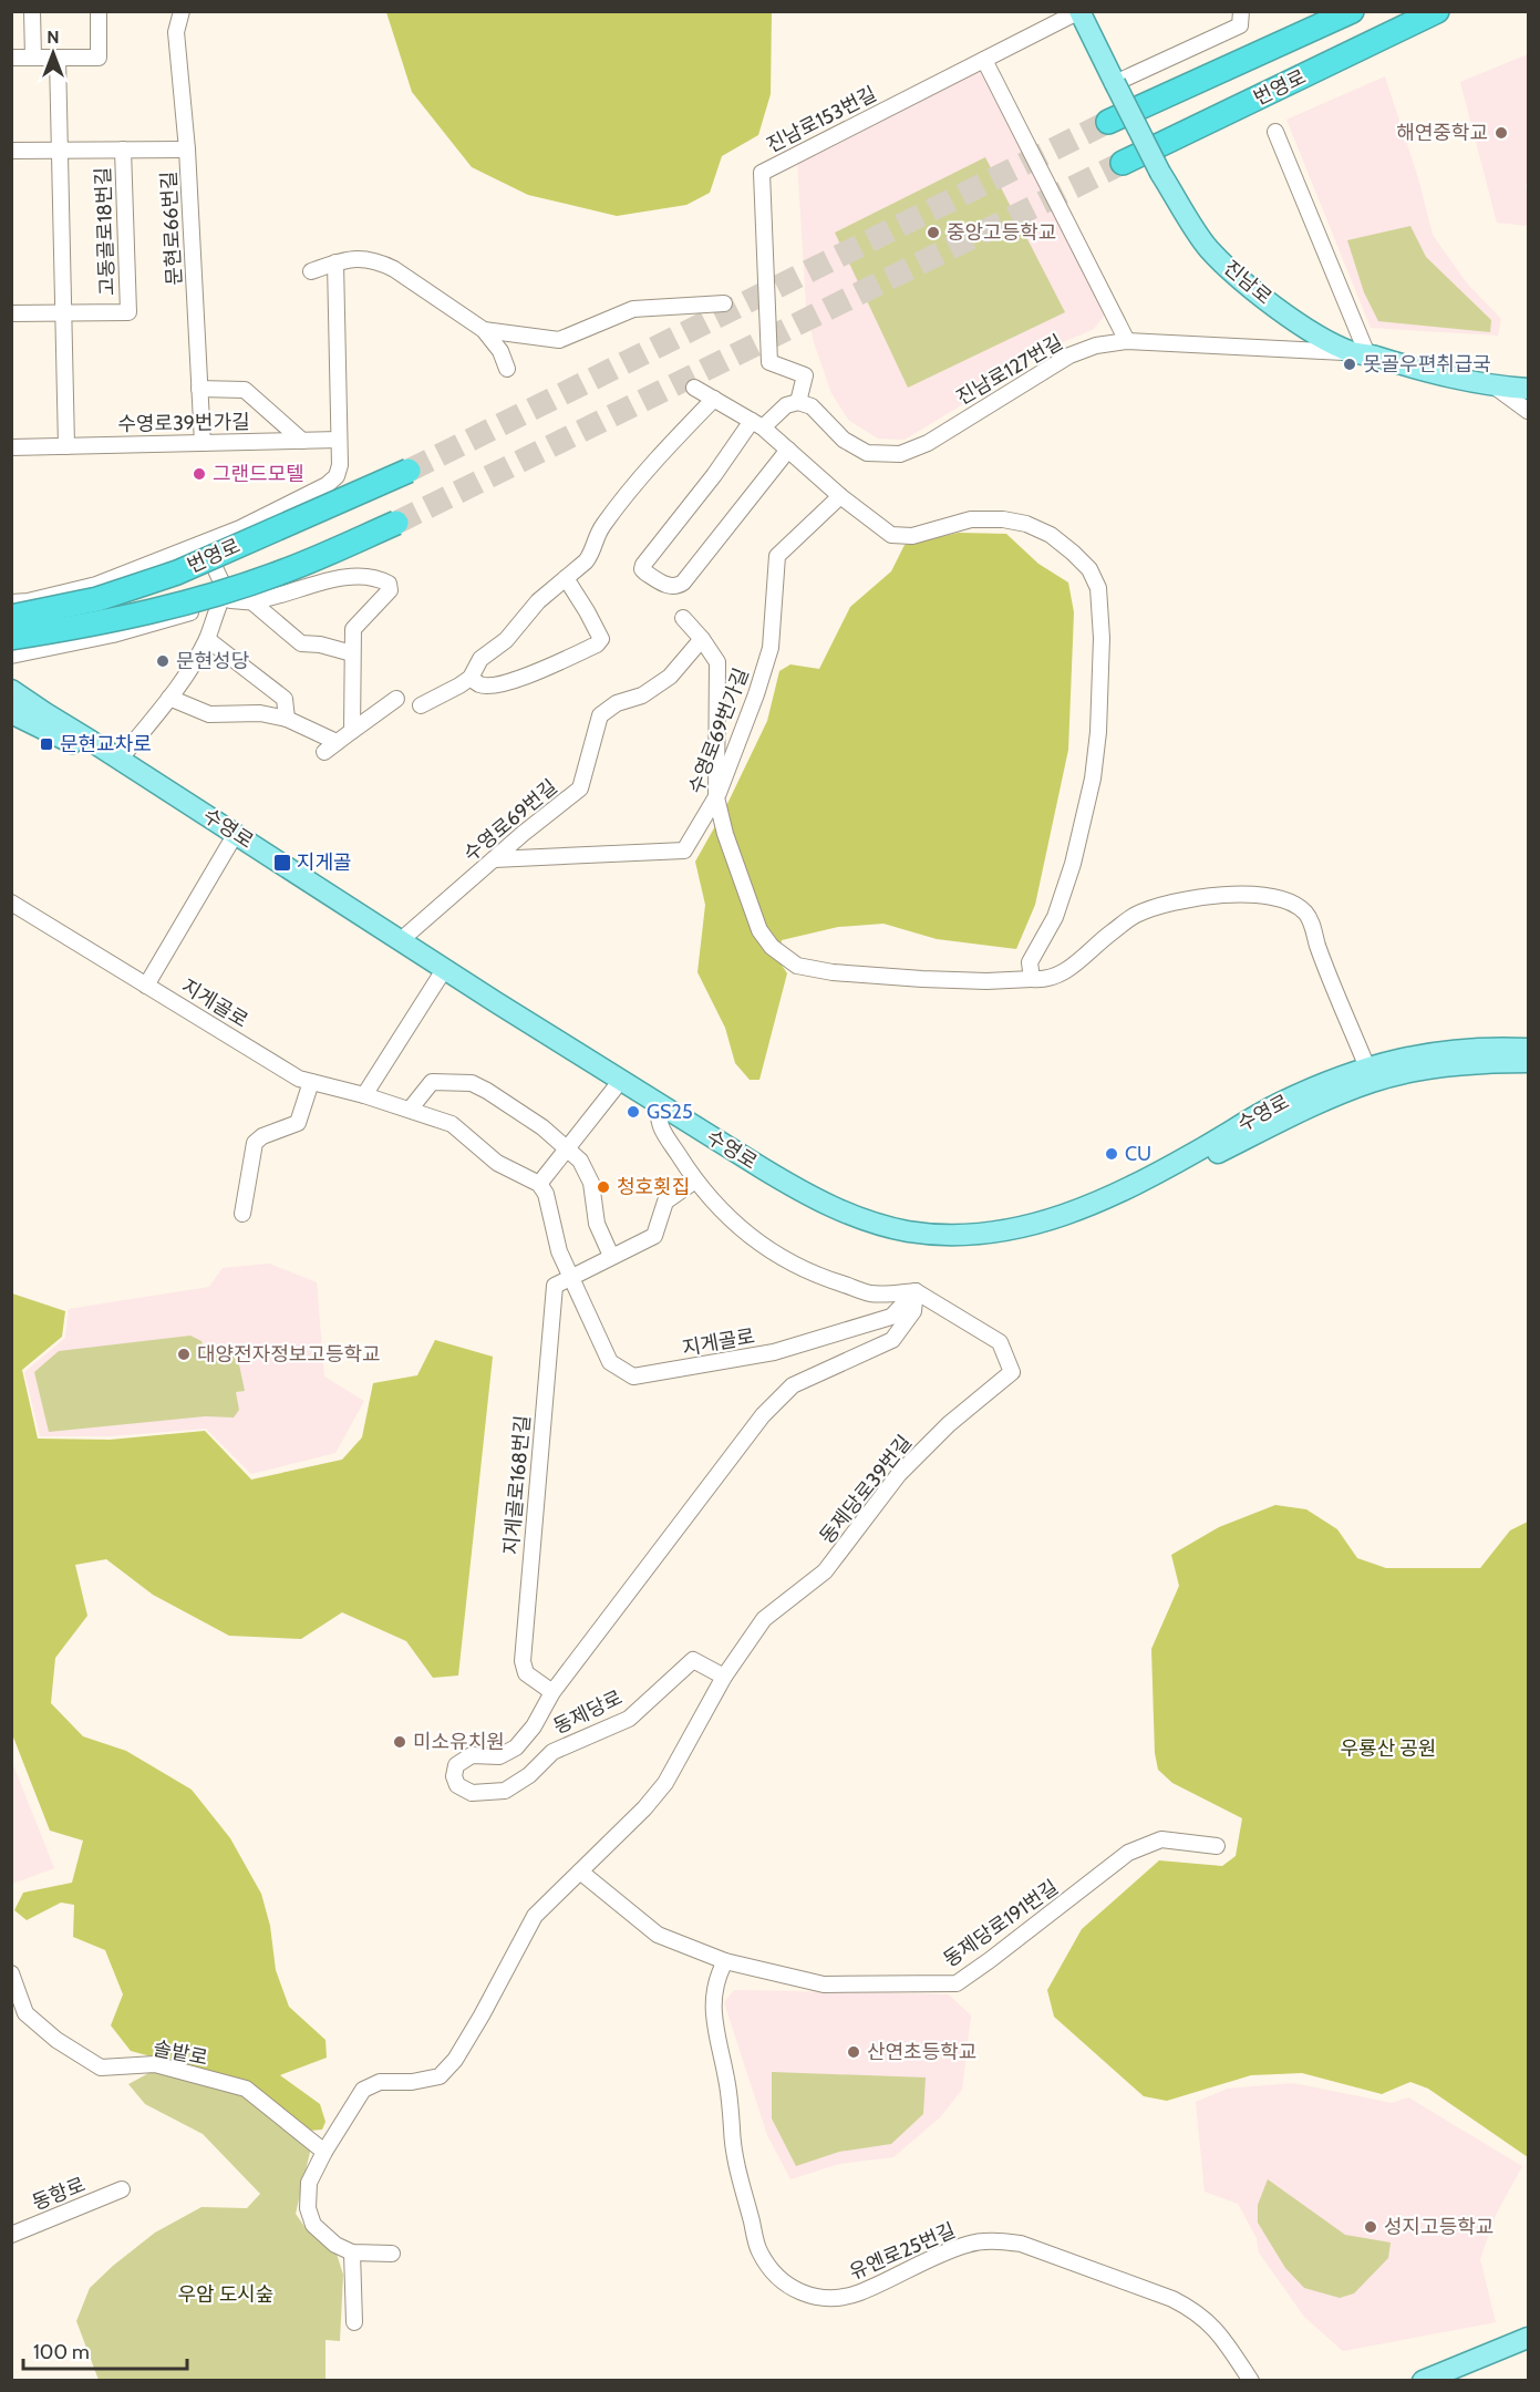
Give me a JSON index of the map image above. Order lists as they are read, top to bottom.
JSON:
{
  "streets": {
    "highway": ["번영로"],
    "main road": ["진남로", "수영로"],
    "street": [
      "진남로153번길",
      "문현로66번길",
      "고동골로18번길",
      "진남로127번길",
      "수영로39번가길",
      "수영로69번가길",
      "수영로69번길",
      "지게골로",
      "지게골로168번길",
      "동제당로39번길",
      "동제당로",
      "동제당로191번길",
      "솔밭로",
      "동항로",
      "유엔로25번길"
    ]
  },
  "crossings": [
    ["진남로153번길", "진남로127번길"],
    ["문현로66번길", "수영로39번가길"],
    ["진남로", "진남로127번길"],
    ["수영로69번가길", "수영로69번길"],
    ["수영로69번길", "수영로"],
    ["수영로", "지게골로"],
    ["지게골로", "지게골로168번길"],
    ["지게골로", "동제당로39번길"],
    ["지게골로", "동제당로"],
    ["지게골로168번길", "동제당로"],
    ["동제당로39번길", "동제당로"],
    ["동제당로191번길", "유엔로25번길"]
  ],
  "parks": ["우룡산 공원", "우암 도시숲"],
  "places": {
    "other": [
      "해연중학교",
      "중앙고등학교",
      "못골우편취급국",
      "그랜드모텔",
      "문현성당",
      "GS25",
      "CU",
      "청호횟집",
      "대양전자정보고등학교",
      "미소유치원",
      "산연초등학교",
      "성지고등학교"
    ],
    "transit": ["문현교차로", "지게골"]
  },
  "scale_bar": "100 m",
  "north": "top"
}
